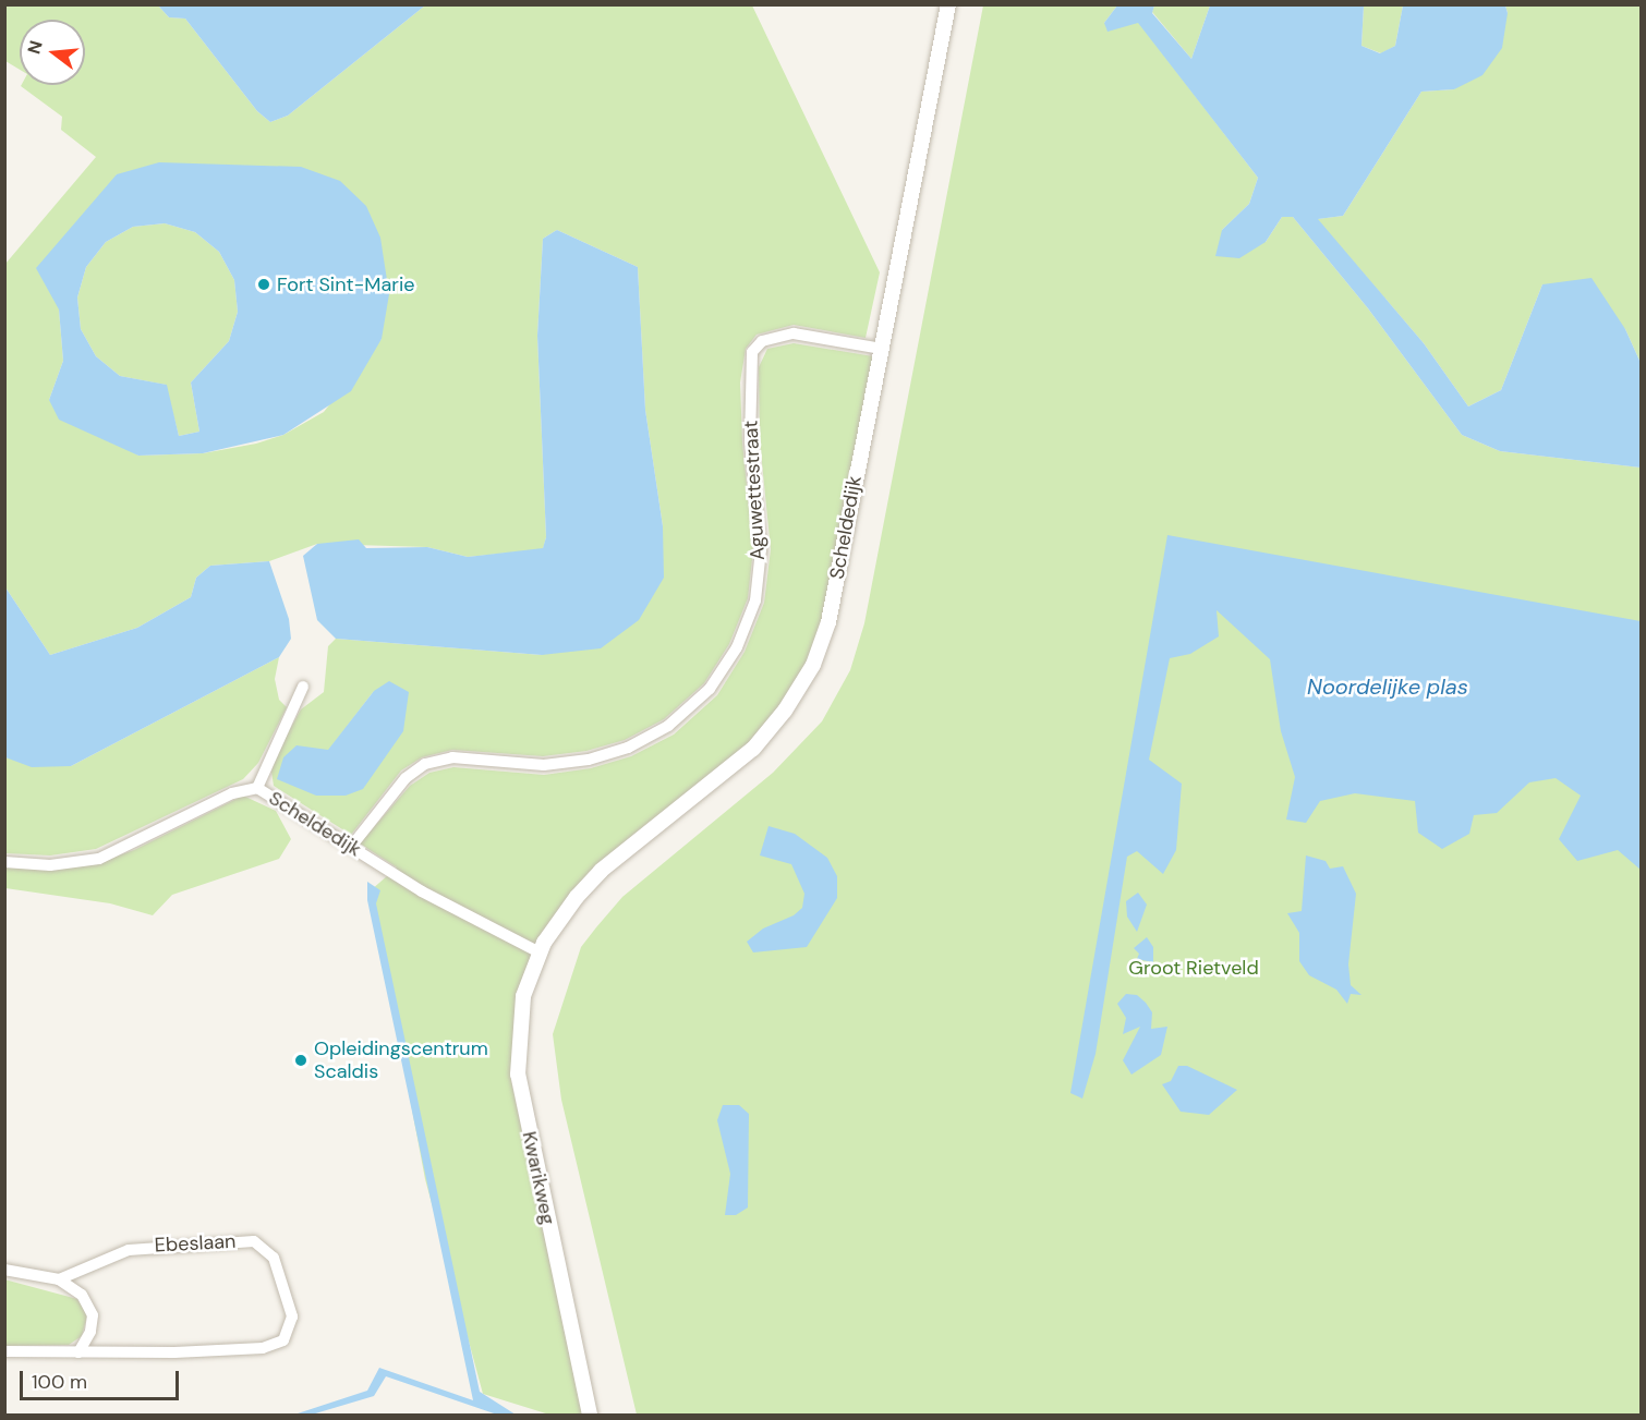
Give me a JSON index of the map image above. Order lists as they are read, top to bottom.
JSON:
{
  "streets": {
    "street": [
      "Aguwettestraat",
      "Scheldedijk",
      "Kwarikweg",
      "Ebeslaan"
    ]
  },
  "crossings": [
    ["Aguwettestraat", "Scheldedijk"],
    ["Scheldedijk", "Kwarikweg"]
  ],
  "water": ["Noordelijke plas"],
  "parks": ["Groot Rietveld"],
  "places": ["Fort Sint-Marie", "Opleidingscentrum Scaldis"],
  "scale_bar": "100 m",
  "north": "left"
}
